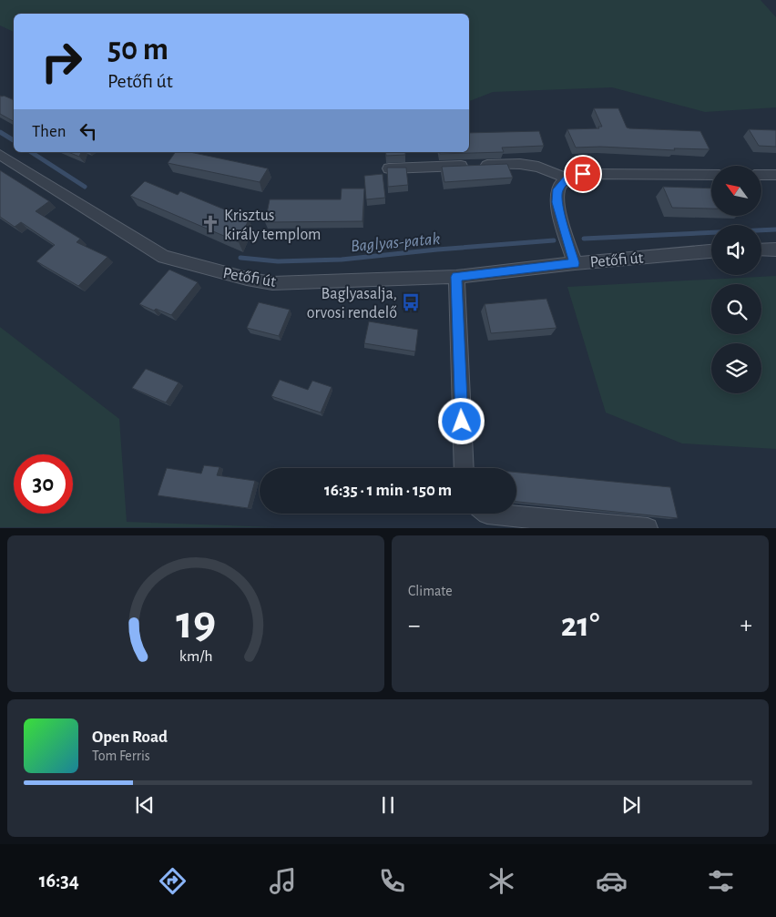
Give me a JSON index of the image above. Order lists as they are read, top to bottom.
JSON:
{
  "streets": {
    "street": ["Petőfi út"]
  },
  "water": ["Baglyas-patak"],
  "places": {
    "church": ["Krisztus király templom"],
    "bus stop": ["Baglyasalja, orvosi rendelő"]
  },
  "north": "top left",
  "page": {
    "turn": ["50 m", "Petőfi út"],
    "then": "Then",
    "limit": "30",
    "trip": "16:35 · 1 min · 150 m",
    "tile": "Climate",
    "heat": ["−", "21°", "+"],
    "song": ["Open Road", "Tom Ferris"],
    "tabs": "16:34",
    "gauge": ["19", "km/h"]
  }
}
